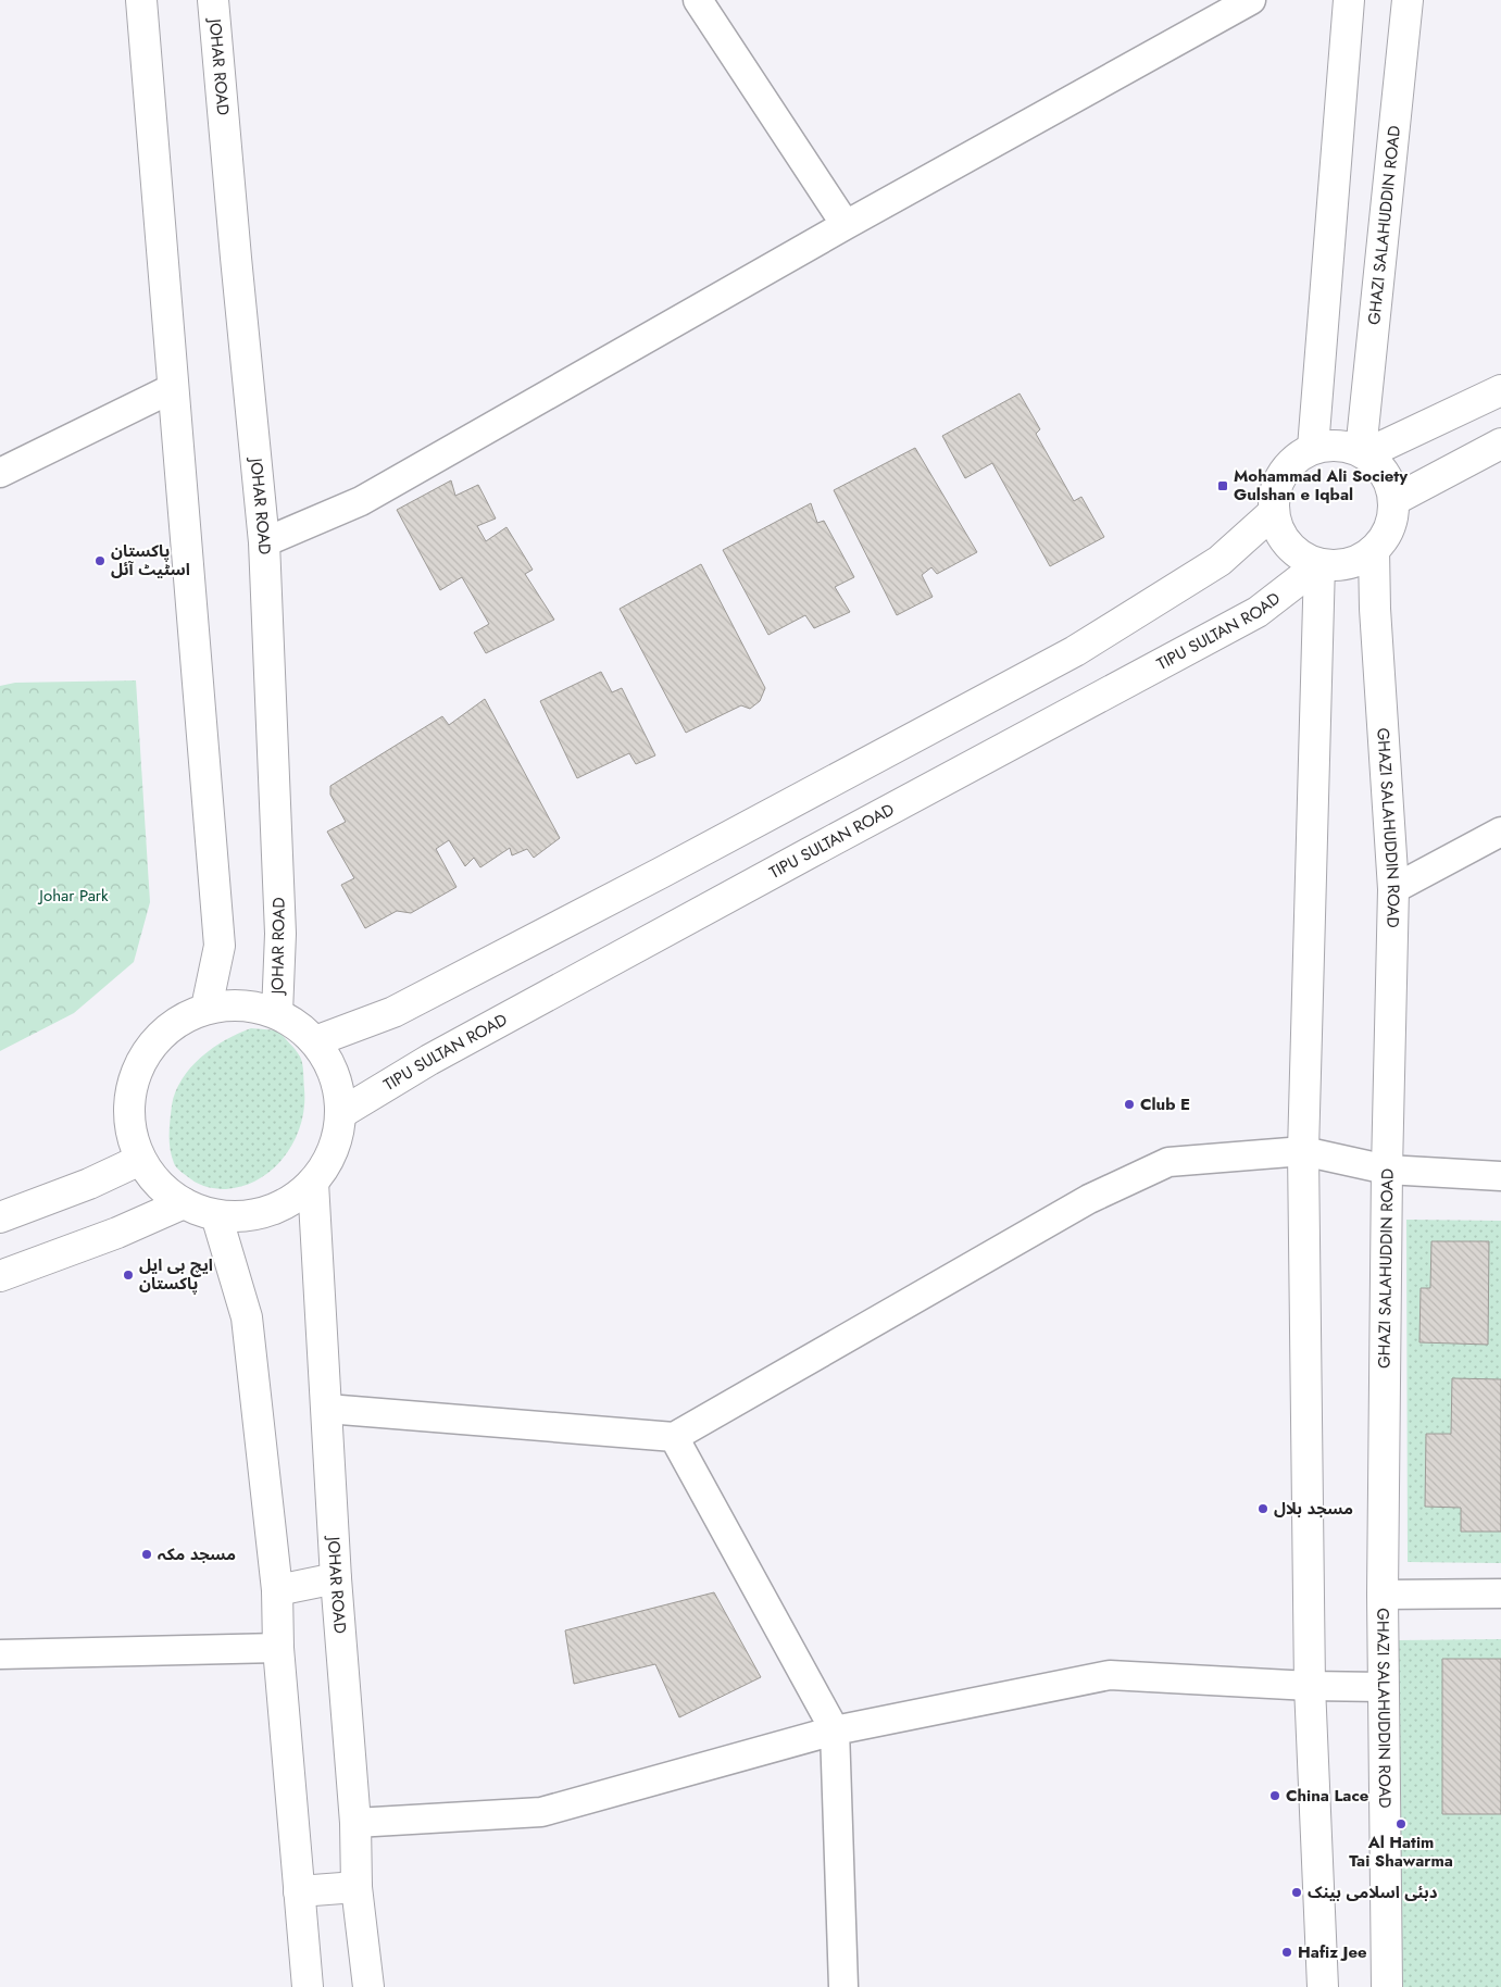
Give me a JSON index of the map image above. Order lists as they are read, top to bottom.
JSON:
{
  "streets": {
    "street": ["JOHAR ROAD", "GHAZI SALAHUDDIN ROAD", "TIPU SULTAN ROAD"]
  },
  "crossings": [
    ["GHAZI SALAHUDDIN ROAD", "TIPU SULTAN ROAD"]
  ],
  "parks": ["Johar Park"],
  "places": {
    "transit": ["Mohammad Ali Society Gulshan e Iqbal"],
    "other": [
      "پاکستان اسٹیٹ آئل",
      "Club E",
      "ایچ بی ایل پاکستان",
      "مسجد بلال",
      "مسجد مکہ",
      "China Lace",
      "Al Hatim Tai Shawarma",
      "دبئی اسلامی بینک",
      "Hafiz Jee"
    ]
  }
}
